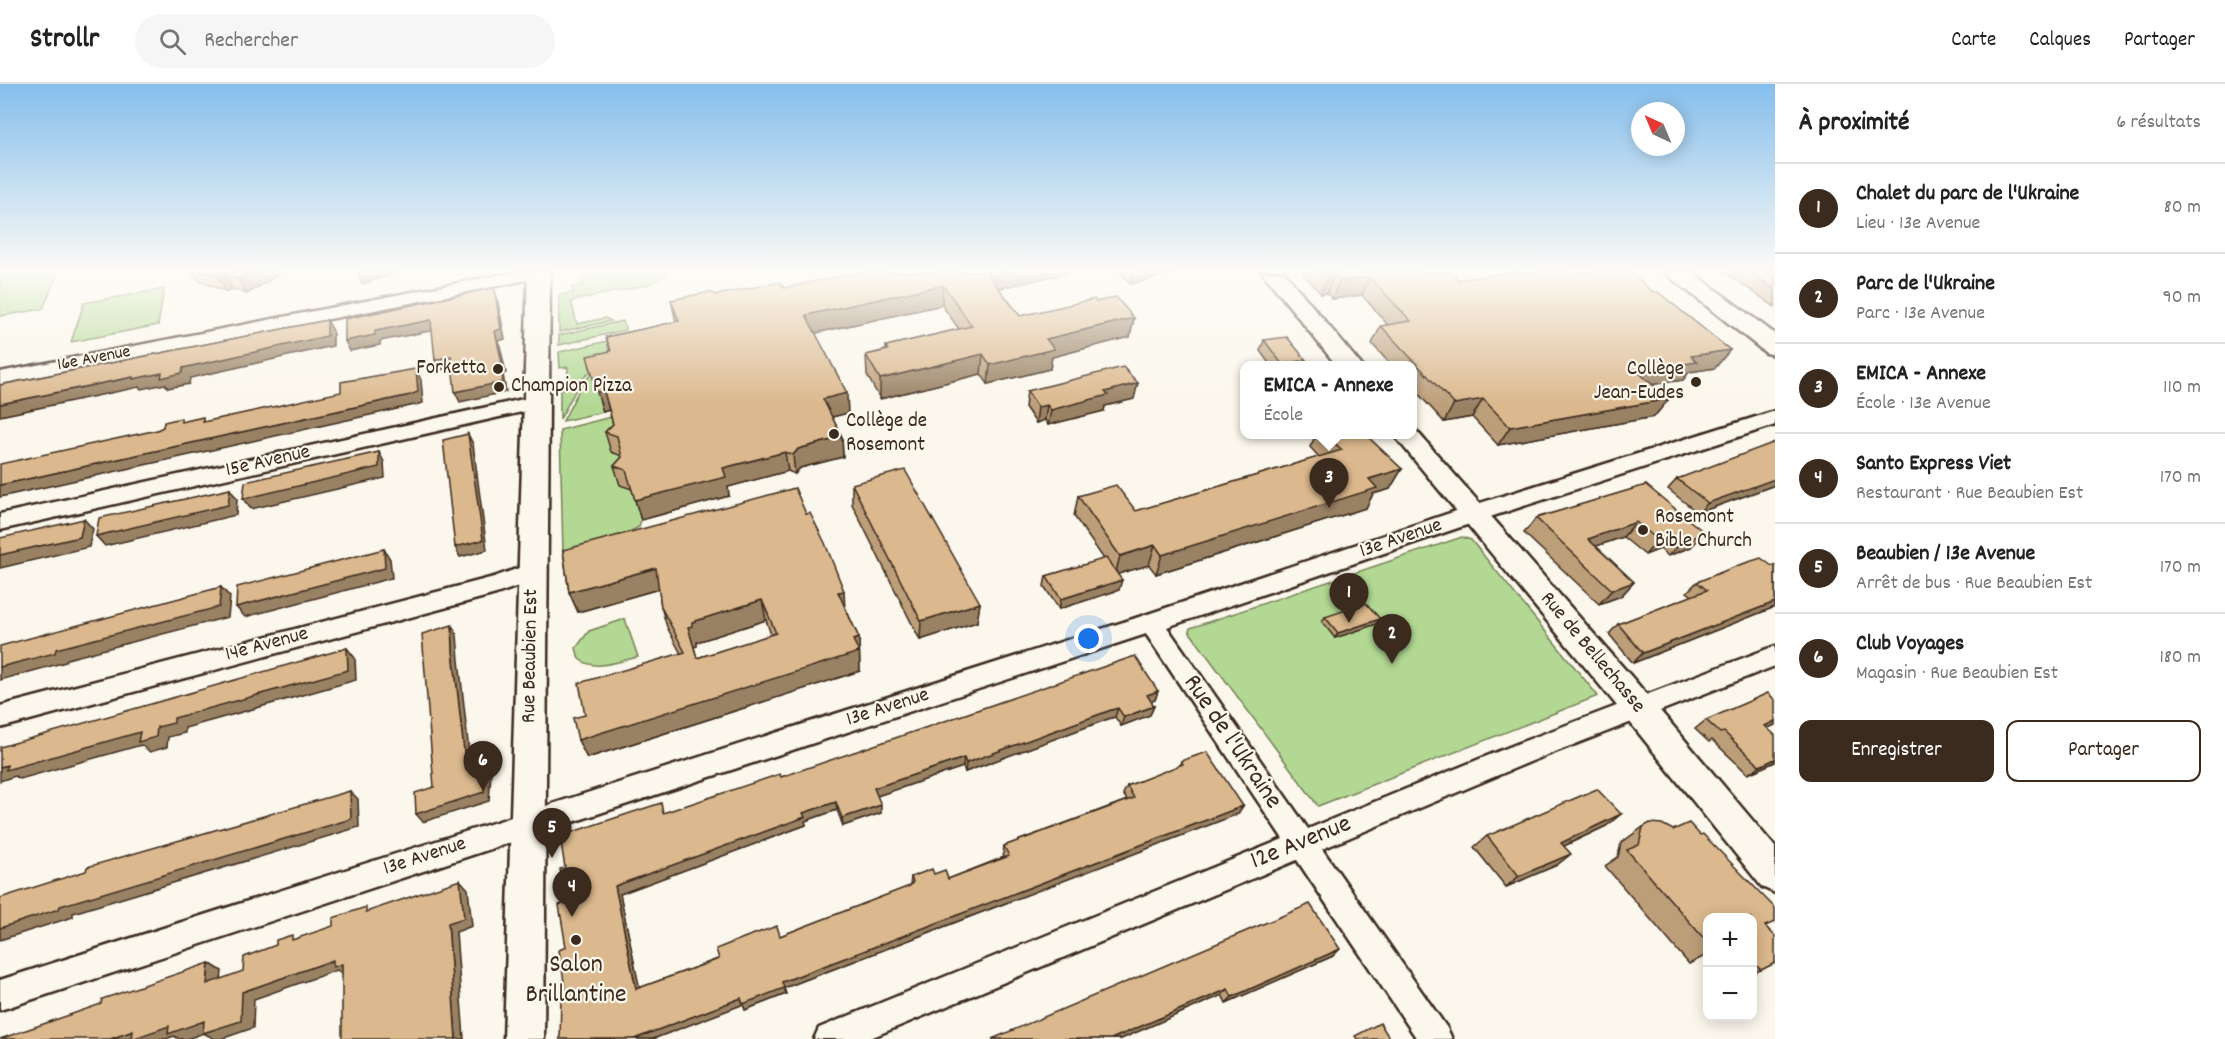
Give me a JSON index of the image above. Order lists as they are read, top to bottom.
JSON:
{
  "streets": {
    "street": [
      "16e Avenue",
      "15e Avenue",
      "13e Avenue",
      "14e Avenue",
      "Rue de Bellechasse",
      "Rue Beaubien Est",
      "Rue de l'Ukraine",
      "12e Avenue"
    ]
  },
  "crossings": [
    ["15e Avenue", "Rue Beaubien Est"],
    ["13e Avenue", "Rue de Bellechasse"],
    ["13e Avenue", "Rue Beaubien Est"],
    ["13e Avenue", "Rue de l'Ukraine"],
    ["14e Avenue", "Rue Beaubien Est"],
    ["Rue de Bellechasse", "12e Avenue"],
    ["Rue de l'Ukraine", "12e Avenue"]
  ],
  "places": [
    "Forketta",
    "Collège Jean-Eudes",
    "Champion Pizza",
    "Collège de Rosemont",
    "Rosemont Bible Church",
    "Salon Brillantine"
  ],
  "north": "top left",
  "page": {
    "header": "Strollr",
    "search": "Rechercher",
    "nav": ["Carte", "Calques", "Partager"],
    "heading": ["À proximité", "6 résultats"],
    "list": [
      {
        "mark": "1",
        "name": "Chalet du parc de l'Ukraine",
        "note": "Lieu · 13e Avenue",
        "value": "80 m"
      },
      {
        "mark": "2",
        "name": "Parc de l'Ukraine",
        "note": "Parc · 13e Avenue",
        "value": "90 m"
      },
      {
        "mark": "3",
        "name": "EMICA - Annexe",
        "note": "École · 13e Avenue",
        "value": "110 m"
      },
      {
        "mark": "4",
        "name": "Santo Express Viet",
        "note": "Restaurant · Rue Beaubien Est",
        "value": "170 m"
      },
      {
        "mark": "5",
        "name": "Beaubien / 13e Avenue",
        "note": "Arrêt de bus · Rue Beaubien Est",
        "value": "170 m"
      },
      {
        "mark": "6",
        "name": "Club Voyages",
        "note": "Magasin · Rue Beaubien Est",
        "value": "180 m"
      }
    ],
    "popup": ["EMICA - Annexe", "École"],
    "pins": [
      "3",
      "1",
      "2",
      "6",
      "5",
      "4"
    ],
    "buttons": ["Enregistrer", "Partager"],
    "map_buttons": ["+", "−"]
  }
}
